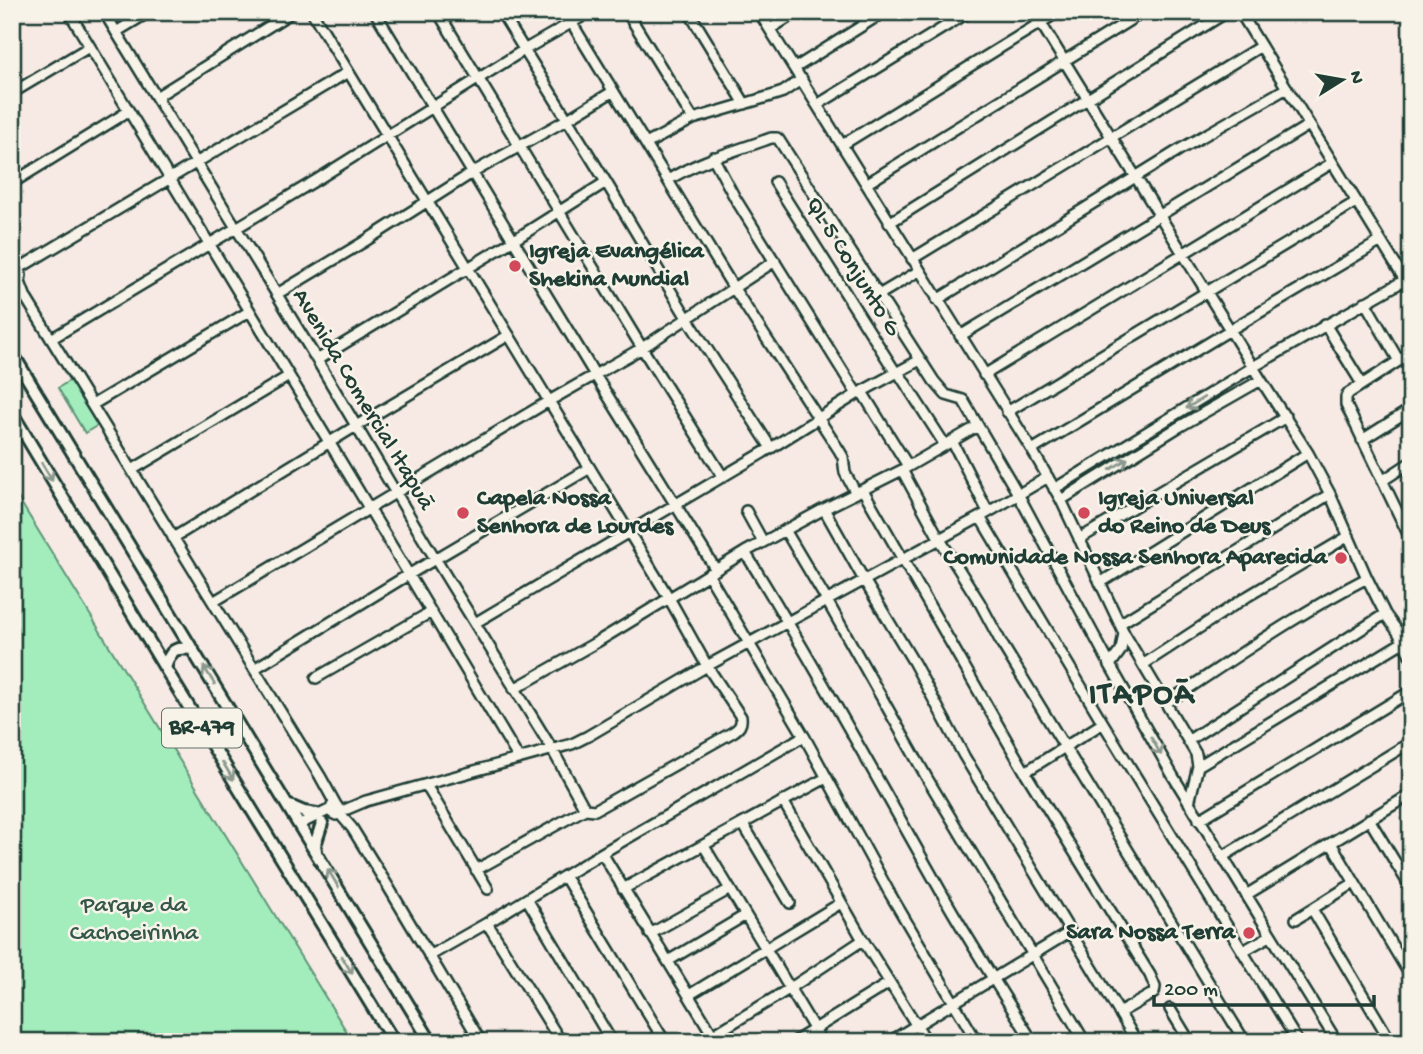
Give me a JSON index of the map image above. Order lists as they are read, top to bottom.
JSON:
{
  "streets": {
    "main road": ["BR-479"],
    "street": ["QL 5 Conjunto G", "Avenida Comercial Itapuã"]
  },
  "districts": ["ITAPOÃ"],
  "parks": ["Parque da Cachoeirinha"],
  "places": [
    "Igreja Evangélica Shekina Mundial",
    "Capela Nossa Senhora de Lourdes",
    "Igreja Universal do Reino de Deus",
    "Comunidade Nossa Senhora Aparecida",
    "Sara Nossa Terra"
  ],
  "scale_bar": "200 m",
  "north": "right"
}
